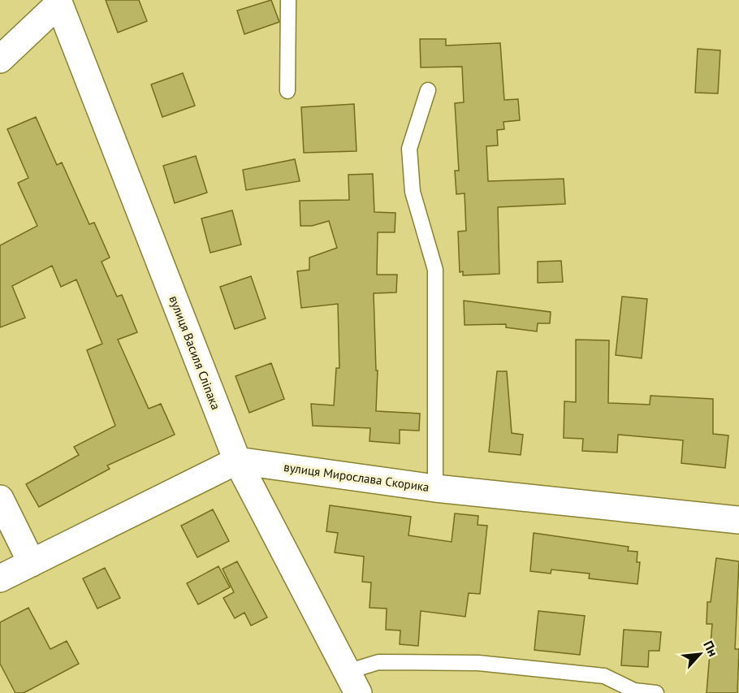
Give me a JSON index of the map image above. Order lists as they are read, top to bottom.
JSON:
{
  "streets": {
    "street": ["вулиця Василя Сліпака", "вулиця Мирослава Скорика"]
  },
  "crossings": [
    ["вулиця Василя Сліпака", "вулиця Мирослава Скорика"]
  ],
  "north": "top right"
}
